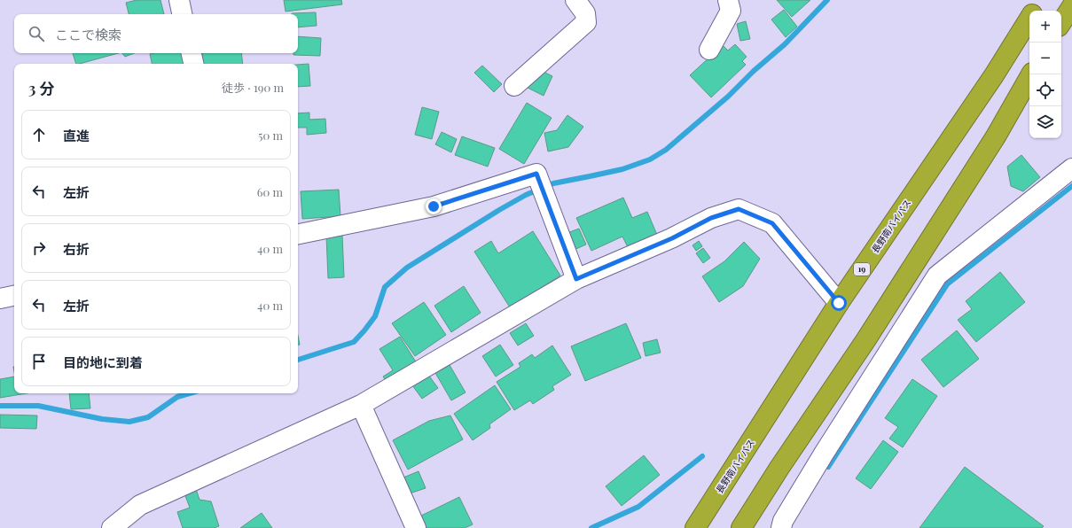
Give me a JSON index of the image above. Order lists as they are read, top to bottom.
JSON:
{
  "streets": {
    "highway": ["長野南バイパス", "19"]
  },
  "page": {
    "map_buttons": ["+", "−"],
    "search": "ここで検索",
    "heading": ["3 分", "徒歩 · 190 m"],
    "list": [
      ["直進", "50 m"],
      ["左折", "60 m"],
      ["右折", "40 m"],
      ["左折", "40 m"],
      "目的地に到着"
    ]
  }
}
